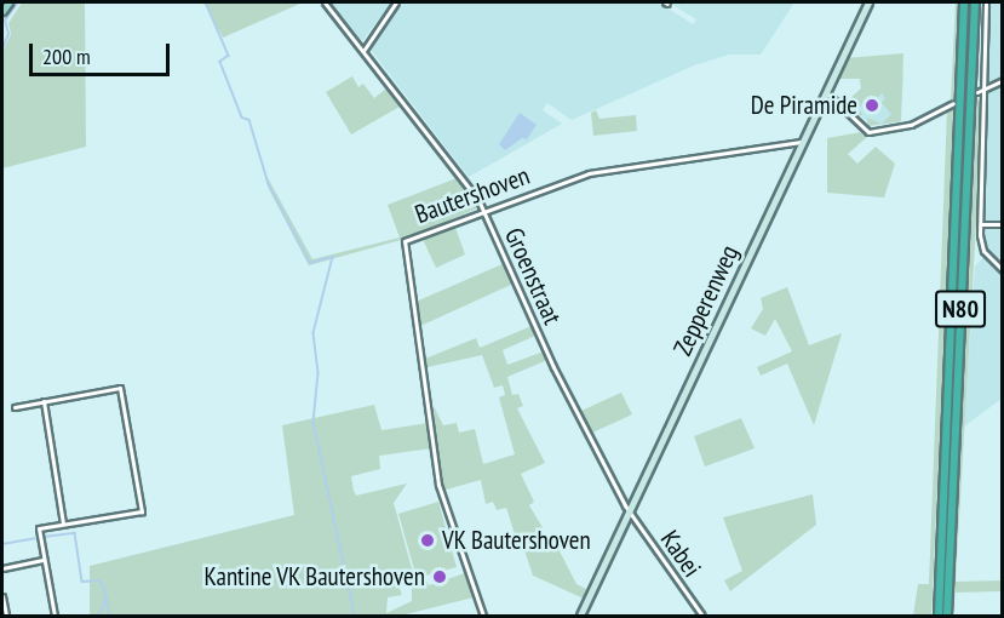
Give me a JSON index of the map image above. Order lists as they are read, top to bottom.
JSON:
{
  "streets": {
    "highway": ["N80"],
    "street": [
      "Bautershoven",
      "Groenstraat",
      "Zepperenweg",
      "Kabei"
    ]
  },
  "crossings": [
    ["Bautershoven", "Groenstraat"],
    ["Bautershoven", "Zepperenweg"],
    ["Groenstraat", "Zepperenweg"],
    ["Groenstraat", "Kabei"],
    ["Zepperenweg", "Kabei"]
  ],
  "places": ["De Piramide", "VK Bautershoven", "Kantine VK Bautershoven"],
  "scale_bar": "200 m"
}
